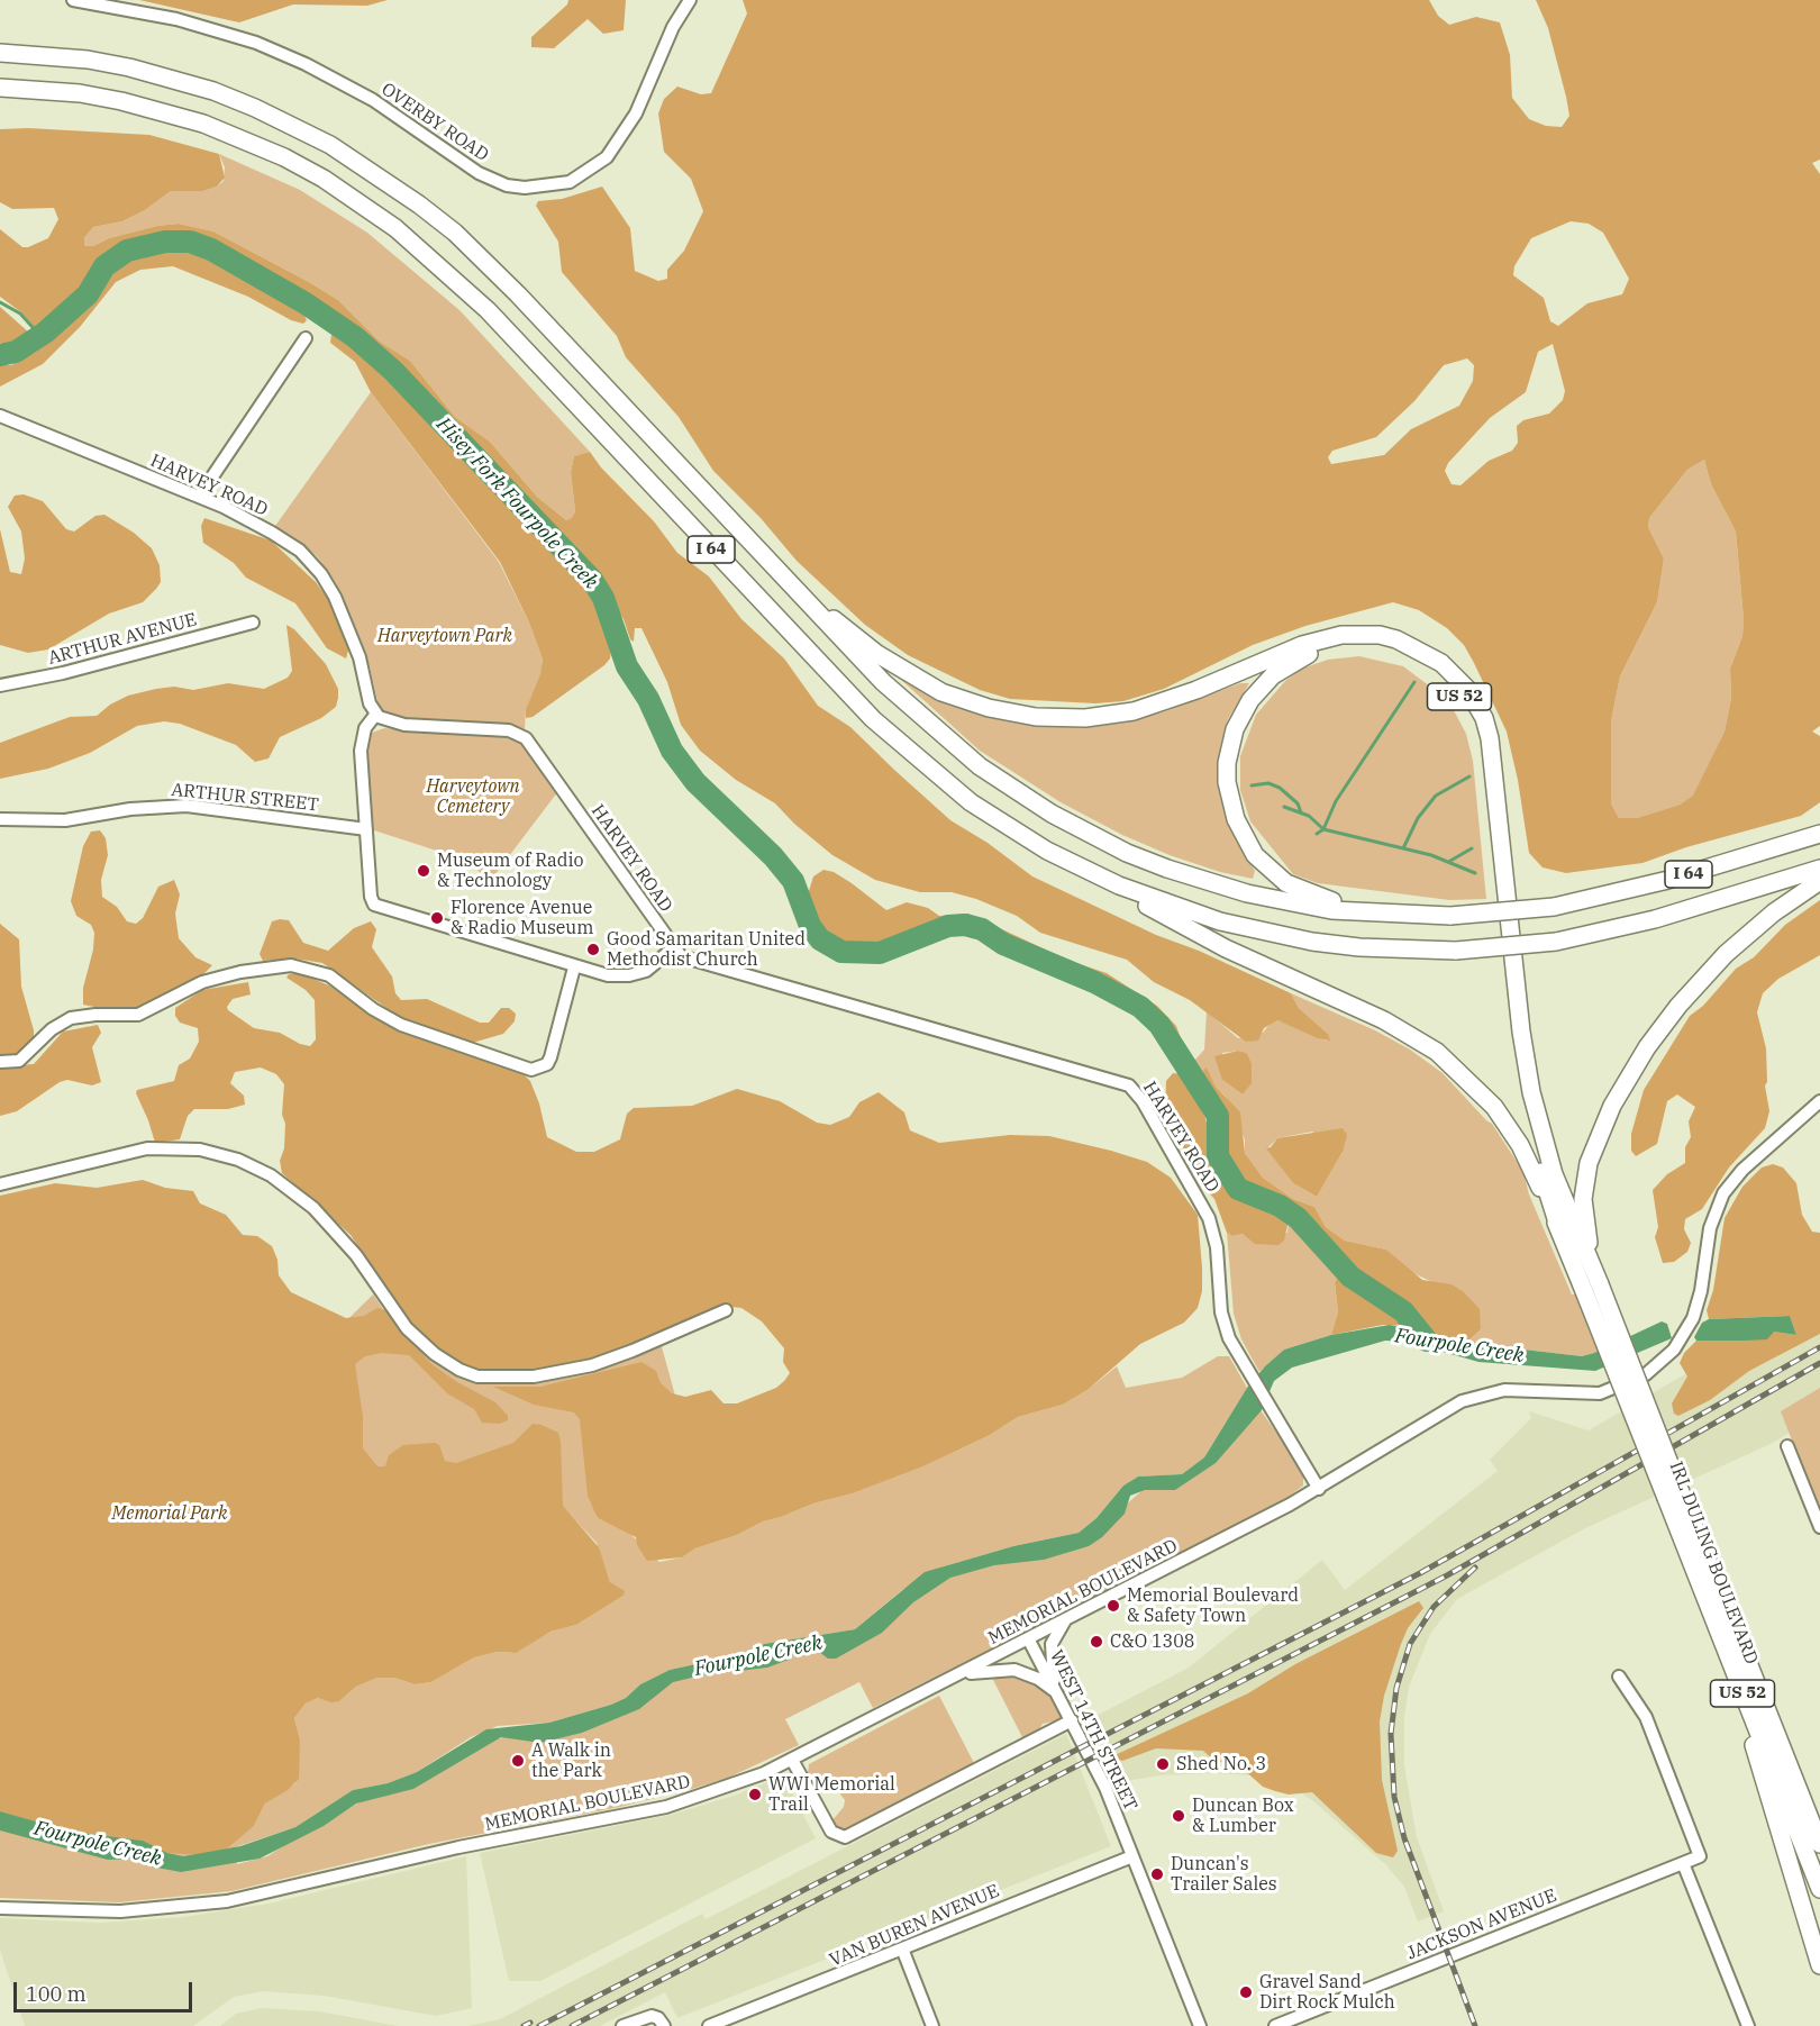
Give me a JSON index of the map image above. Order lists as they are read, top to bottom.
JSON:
{
  "streets": {
    "highway": ["I 64", "US 52", "IRL DULING BOULEVARD"],
    "street": [
      "OVERBY ROAD",
      "HARVEY ROAD",
      "ARTHUR AVENUE",
      "ARTHUR STREET",
      "MEMORIAL BOULEVARD",
      "WEST 14TH STREET",
      "JACKSON AVENUE",
      "VAN BUREN AVENUE"
    ]
  },
  "crossings": [
    ["HARVEY ROAD", "MEMORIAL BOULEVARD"],
    ["I 64", "US 52"],
    ["US 52", "IRL DULING BOULEVARD"],
    ["MEMORIAL BOULEVARD", "WEST 14TH STREET"],
    ["WEST 14TH STREET", "VAN BUREN AVENUE"]
  ],
  "water": ["Hisey Fork Fourpole Creek", "Fourpole Creek"],
  "parks": ["Harveytown Park", "Harveytown Cemetery", "Memorial Park"],
  "places": [
    "Museum of Radio & Technology",
    "Florence Avenue & Radio Museum",
    "Good Samaritan United Methodist Church",
    "Memorial Boulevard & Safety Town",
    "C&O 1308",
    "A Walk in the Park",
    "Shed No. 3",
    "WWI Memorial Trail",
    "Duncan Box & Lumber",
    "Duncan's Trailer Sales",
    "Gravel Sand Dirt Rock Mulch"
  ],
  "scale_bar": "100 m"
}
